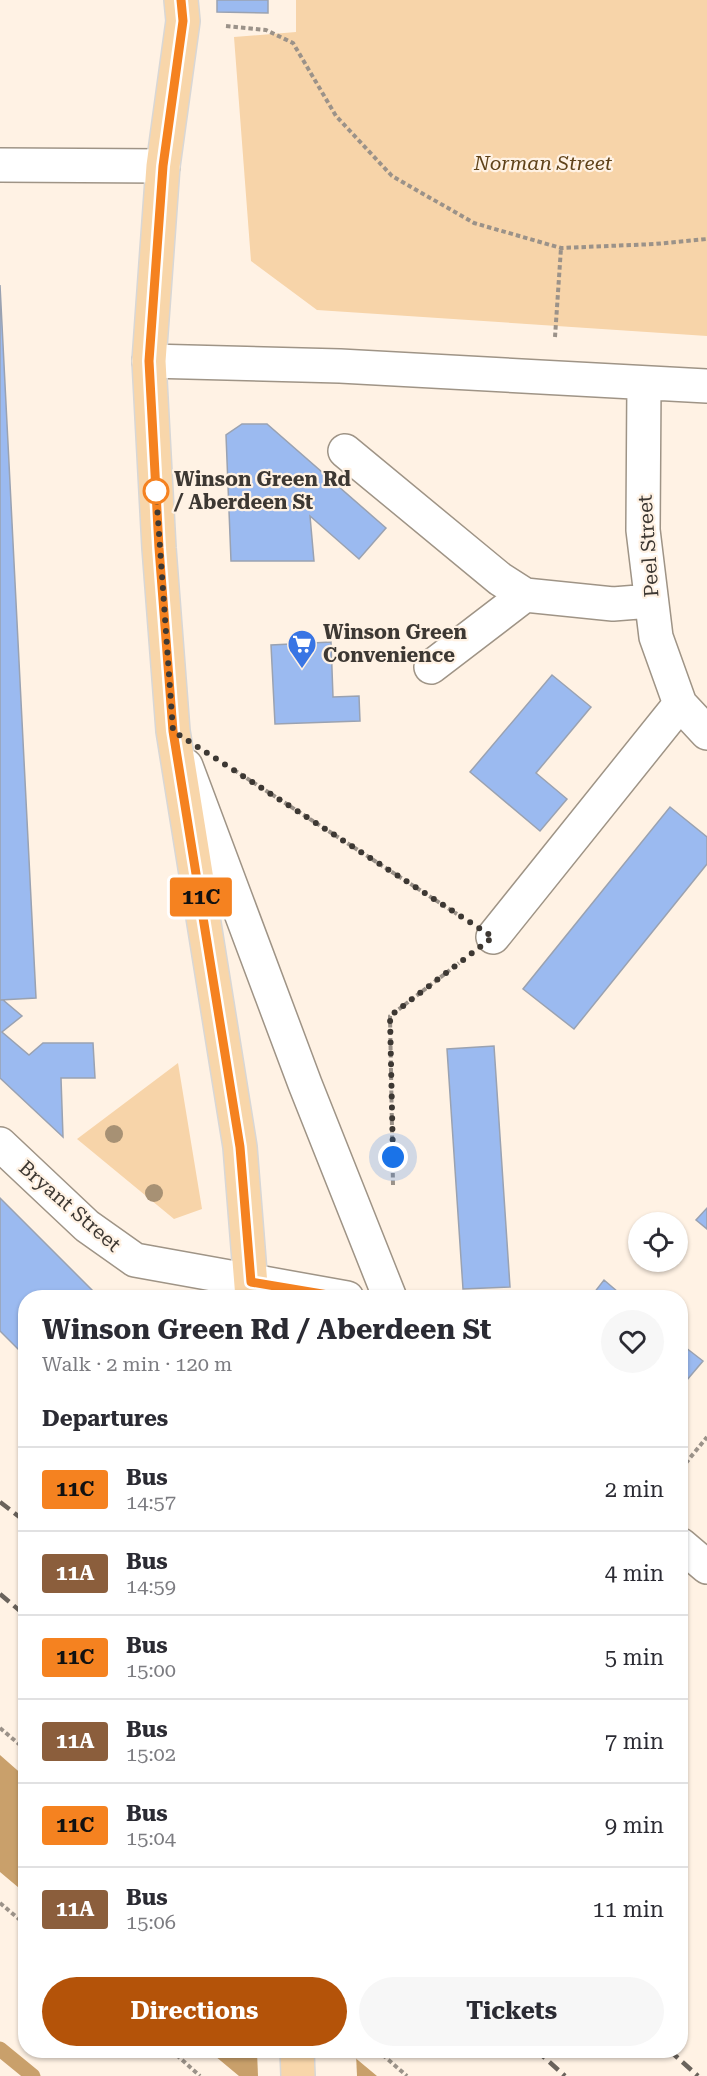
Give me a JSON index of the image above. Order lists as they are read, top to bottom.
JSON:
{
  "streets": {
    "street": ["Peel Street", "Bryant Street"]
  },
  "parks": ["Norman Street"],
  "places": {
    "other": ["Winson Green Rd / Aberdeen St"],
    "supermarket": ["Winson Green Convenience"]
  },
  "lines": ["bus line 11C"],
  "page": {
    "on_map": "11C",
    "heading": [
      ["Winson Green Rd / Aberdeen St", "Walk · 2 min · 120 m"],
      "Departures"
    ],
    "list": [
      {
        "mark": "11C",
        "name": "Bus",
        "note": "14:57",
        "value": "2 min"
      },
      {
        "mark": "11A",
        "name": "Bus",
        "note": "14:59",
        "value": "4 min"
      },
      {
        "mark": "11C",
        "name": "Bus",
        "note": "15:00",
        "value": "5 min"
      },
      {
        "mark": "11A",
        "name": "Bus",
        "note": "15:02",
        "value": "7 min"
      },
      {
        "mark": "11C",
        "name": "Bus",
        "note": "15:04",
        "value": "9 min"
      },
      {
        "mark": "11A",
        "name": "Bus",
        "note": "15:06",
        "value": "11 min"
      }
    ],
    "buttons": ["Directions", "Tickets"]
  }
}
